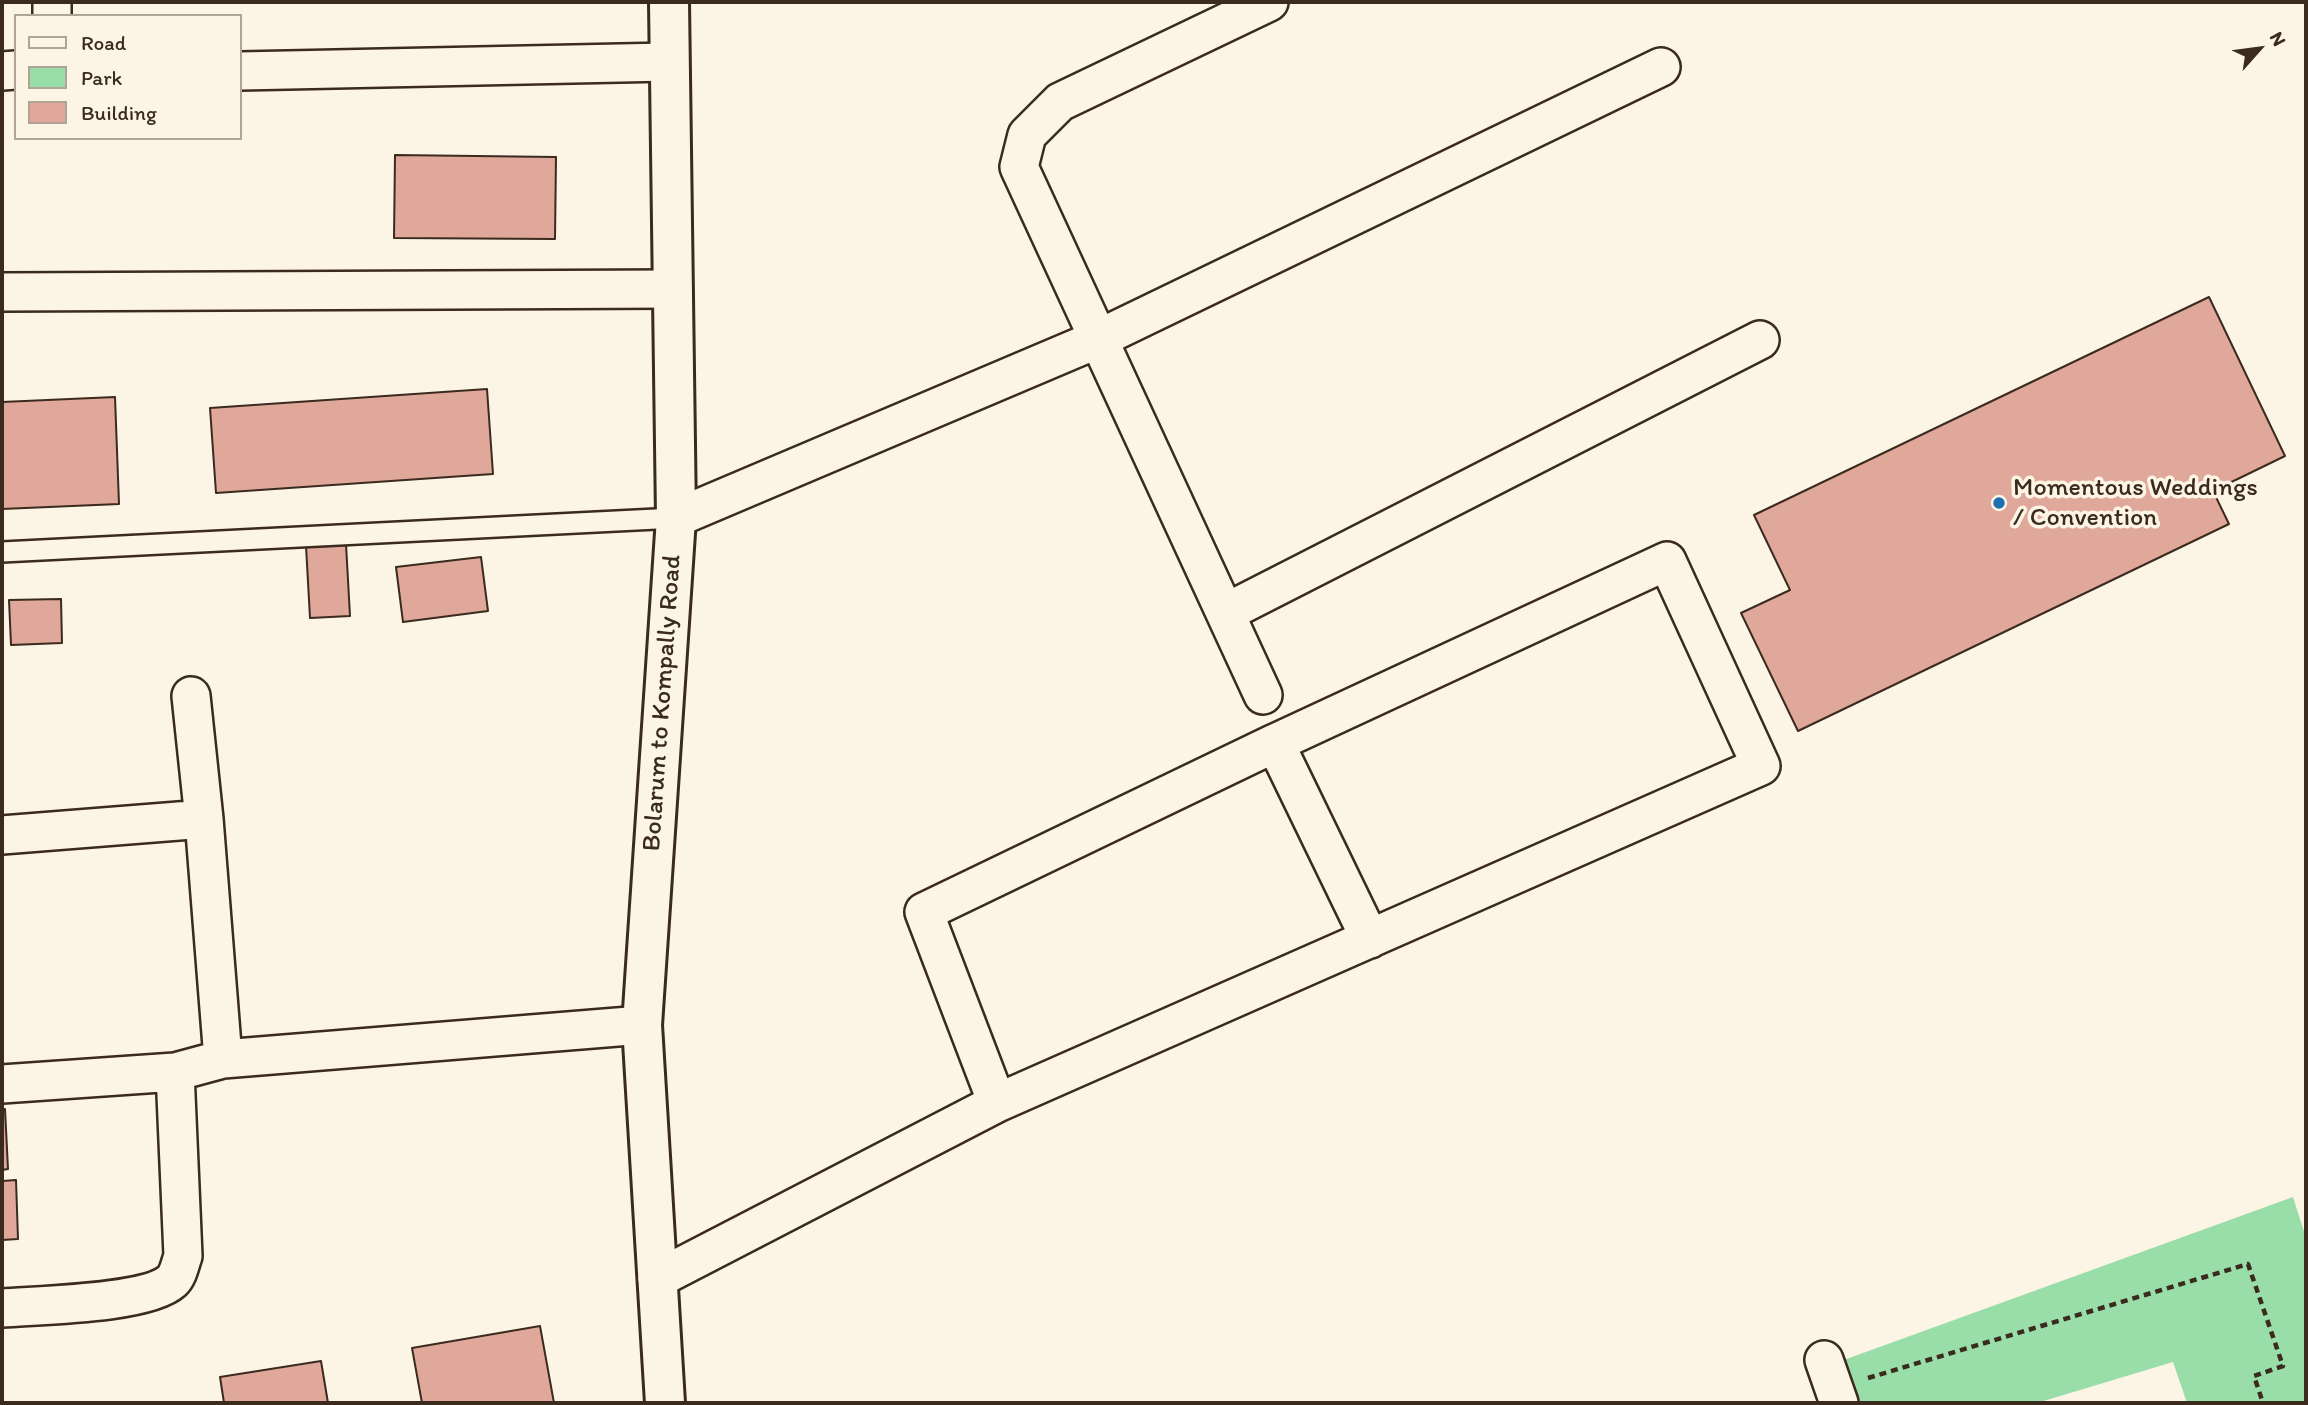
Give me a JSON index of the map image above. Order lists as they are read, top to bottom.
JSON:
{
  "streets": {
    "main road": ["Bolarum to Kompally Road"]
  },
  "places": ["Momentous Weddings / Convention"],
  "legend": ["Road", "Park", "Building"],
  "north": "top right"
}
